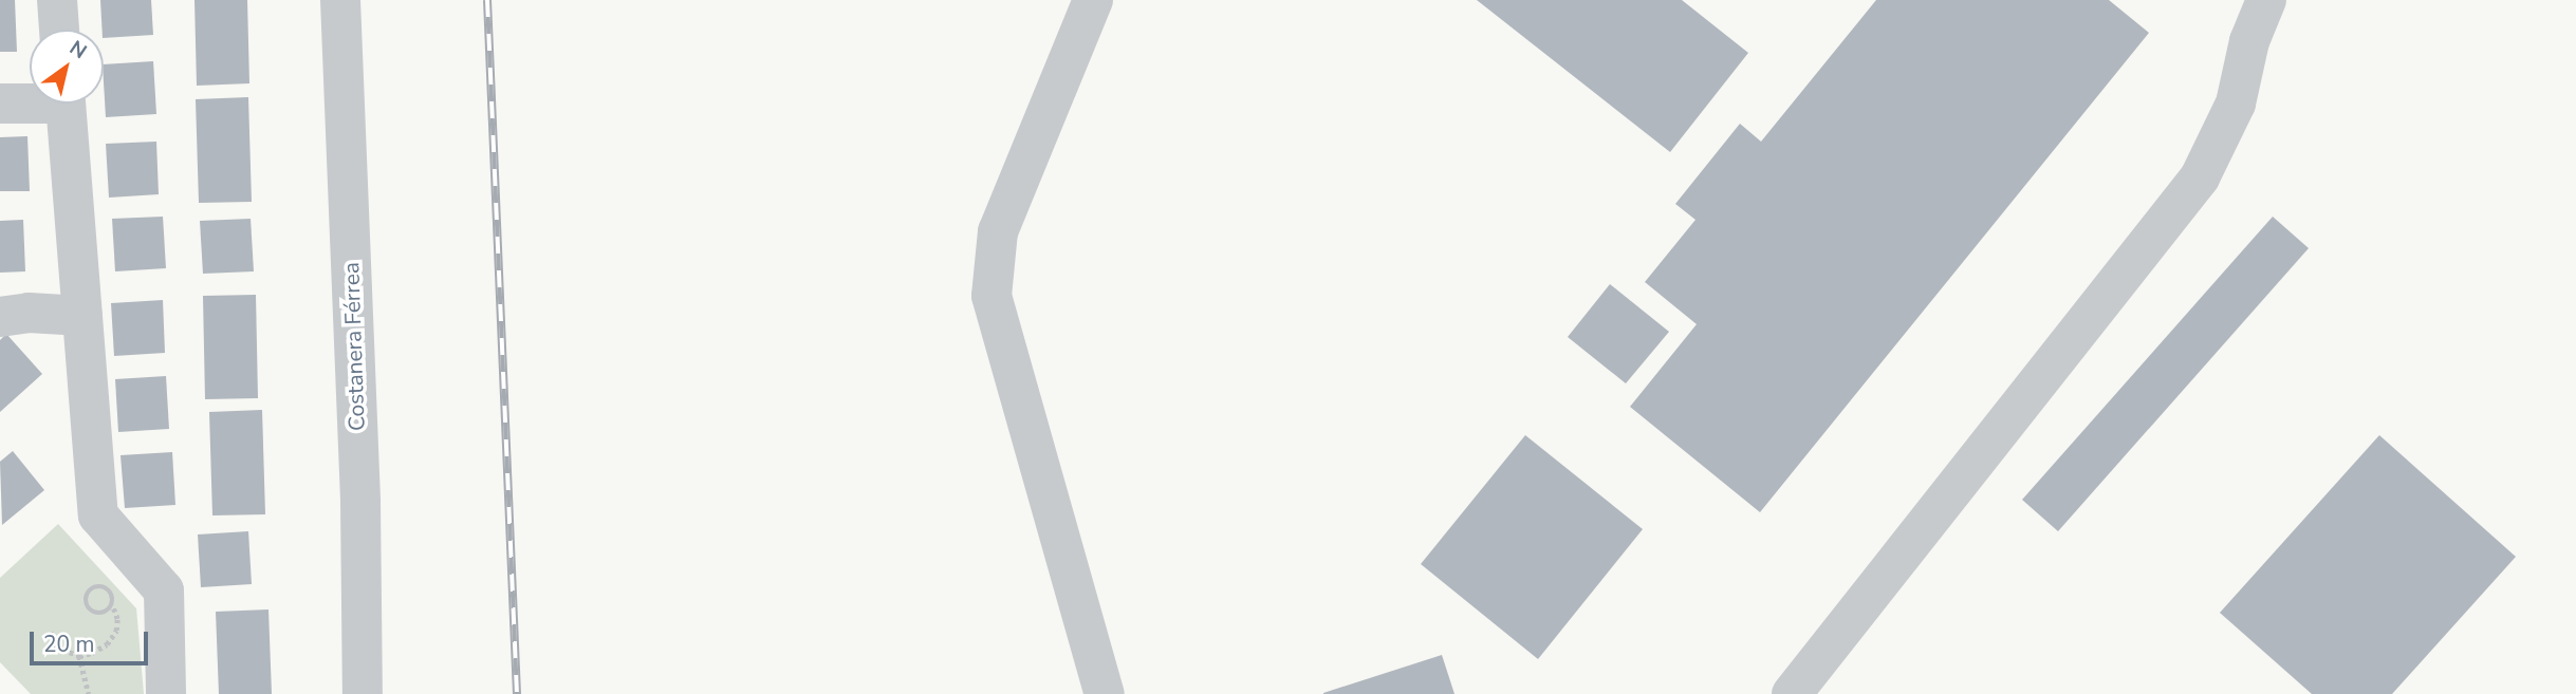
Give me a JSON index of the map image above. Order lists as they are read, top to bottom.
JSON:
{
  "streets": {
    "street": ["Costanera Férrea"]
  },
  "scale_bar": "20 m",
  "north": "top right"
}
